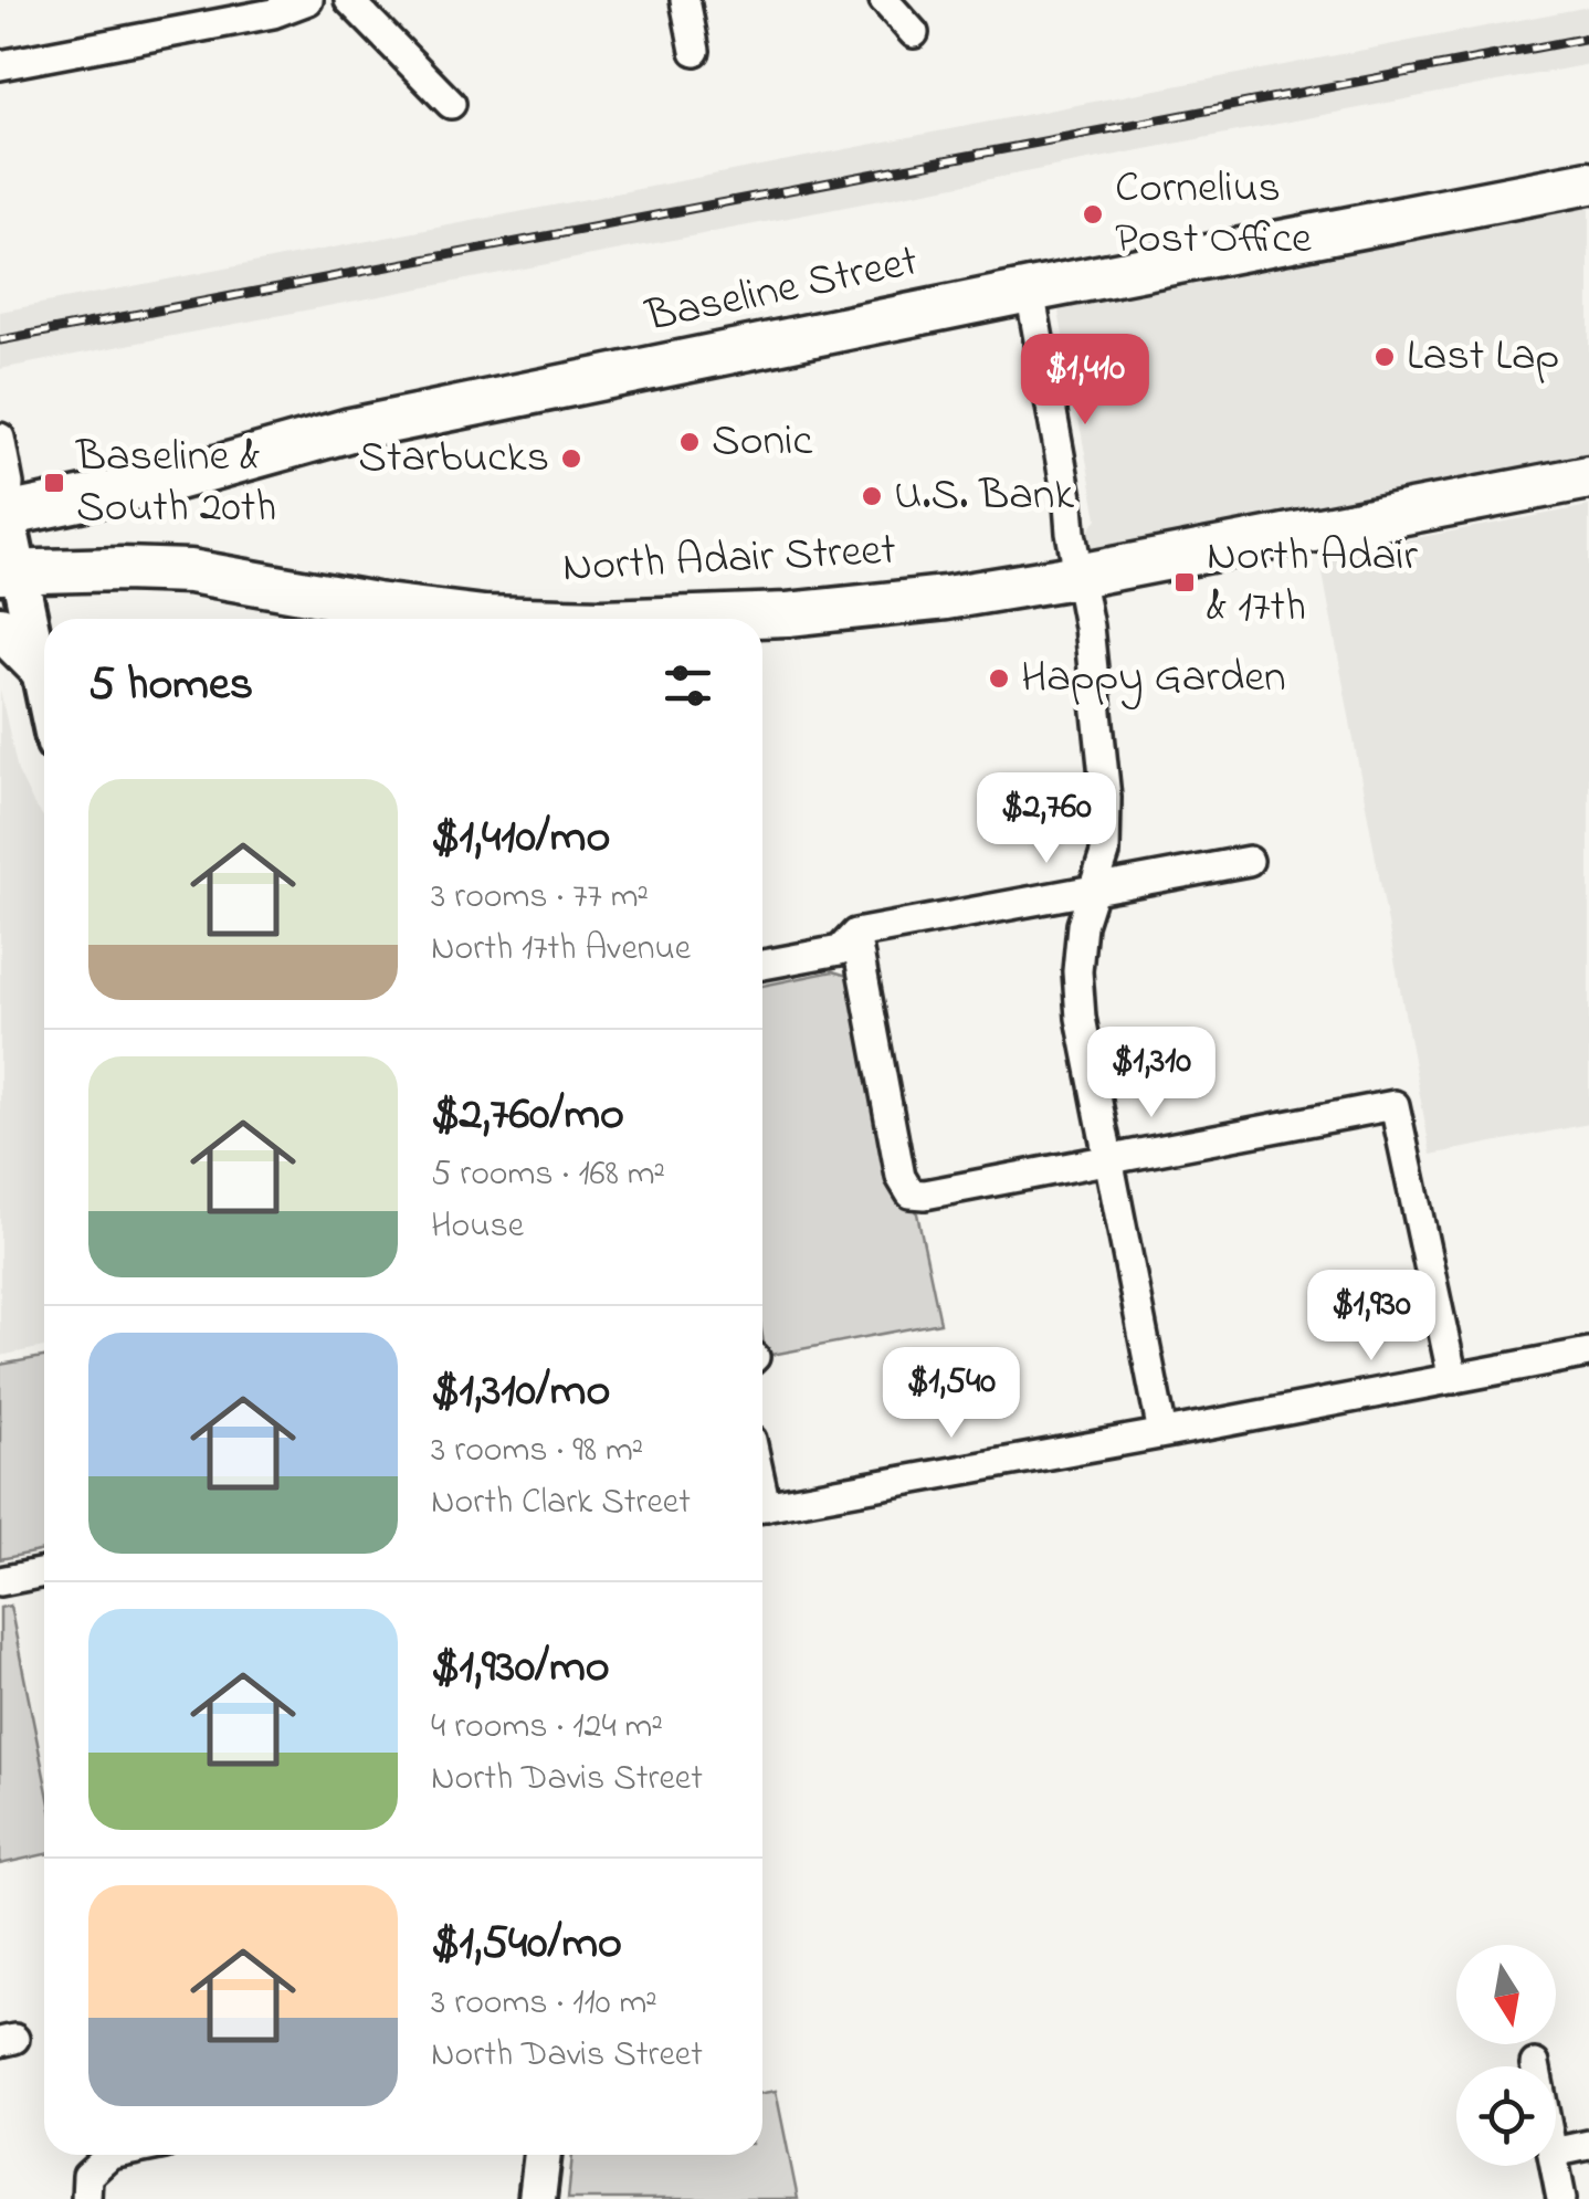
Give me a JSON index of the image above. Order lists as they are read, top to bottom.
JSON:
{
  "streets": {
    "highway": ["Baseline Street", "North Adair Street"]
  },
  "places": {
    "other": [
      "Cornelius Post Office",
      "Last Lap",
      "Sonic",
      "Starbucks",
      "U.S. Bank",
      "Happy Garden"
    ],
    "transit": ["Baseline & South 20th", "North Adair & 17th"]
  },
  "north": "bottom",
  "page": {
    "price": [
      "$1,410",
      "$2,760",
      "$1,310",
      "$1,930",
      "$1,540"
    ],
    "heading": "5 homes",
    "list": [
      {
        "name": "$1,410/mo",
        "note": "3 rooms · 77 m² · North 17th Avenue"
      },
      {
        "name": "$2,760/mo",
        "note": "5 rooms · 168 m² · House"
      },
      {
        "name": "$1,310/mo",
        "note": "3 rooms · 98 m² · North Clark Street"
      },
      {
        "name": "$1,930/mo",
        "note": "4 rooms · 124 m² · North Davis Street"
      },
      {
        "name": "$1,540/mo",
        "note": "3 rooms · 110 m² · North Davis Street"
      }
    ]
  }
}
